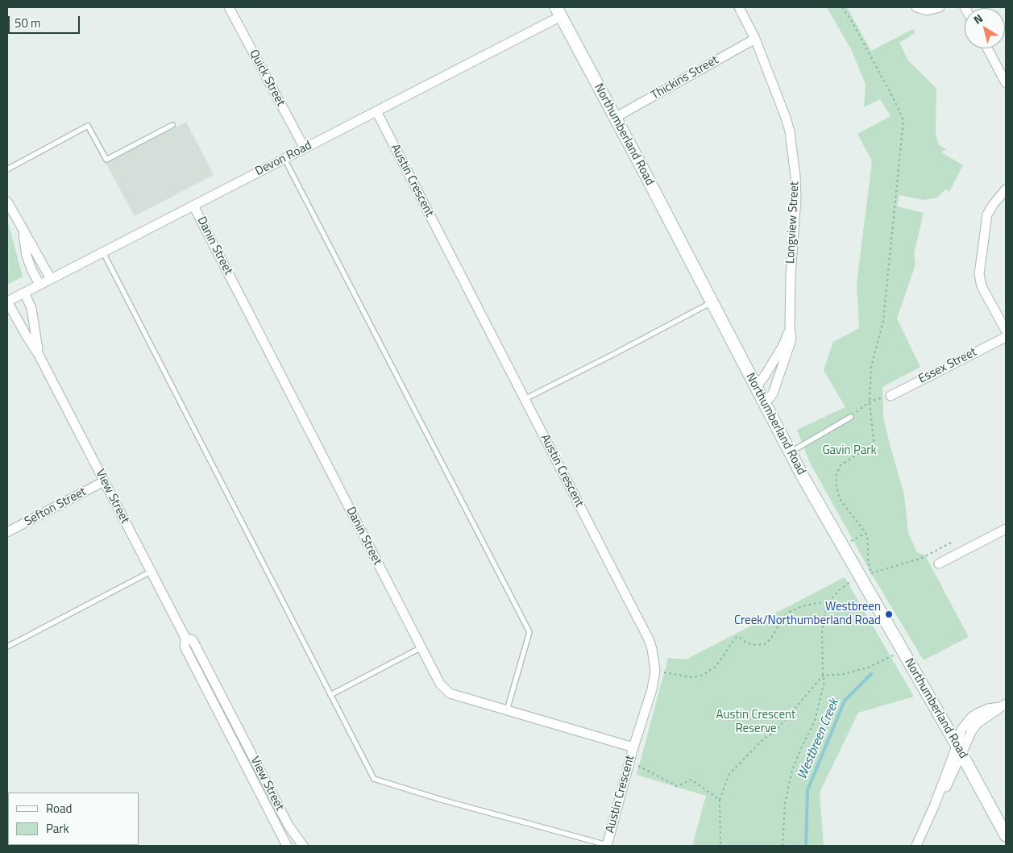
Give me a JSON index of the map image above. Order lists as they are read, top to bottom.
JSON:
{
  "streets": {
    "street": [
      "Quick Street",
      "Thickins Street",
      "Northumberland Road",
      "Devon Road",
      "Austin Crescent",
      "Longview Street",
      "Danin Street",
      "Essex Street",
      "View Street",
      "Sefton Street"
    ]
  },
  "crossings": [
    ["Quick Street", "Devon Road"],
    ["Thickins Street", "Northumberland Road"],
    ["Thickins Street", "Longview Street"],
    ["Northumberland Road", "Devon Road"],
    ["Northumberland Road", "Longview Street"],
    ["Devon Road", "Austin Crescent"],
    ["Devon Road", "Danin Street"],
    ["Devon Road", "View Street"],
    ["Austin Crescent", "Danin Street"],
    ["View Street", "Sefton Street"]
  ],
  "water": ["Westbreen Creek"],
  "parks": ["Gavin Park", "Austin Crescent Reserve"],
  "places": ["Westbreen Creek/Northumberland Road"],
  "legend": ["Road", "Park"],
  "scale_bar": "50 m",
  "north": "top left"
}
